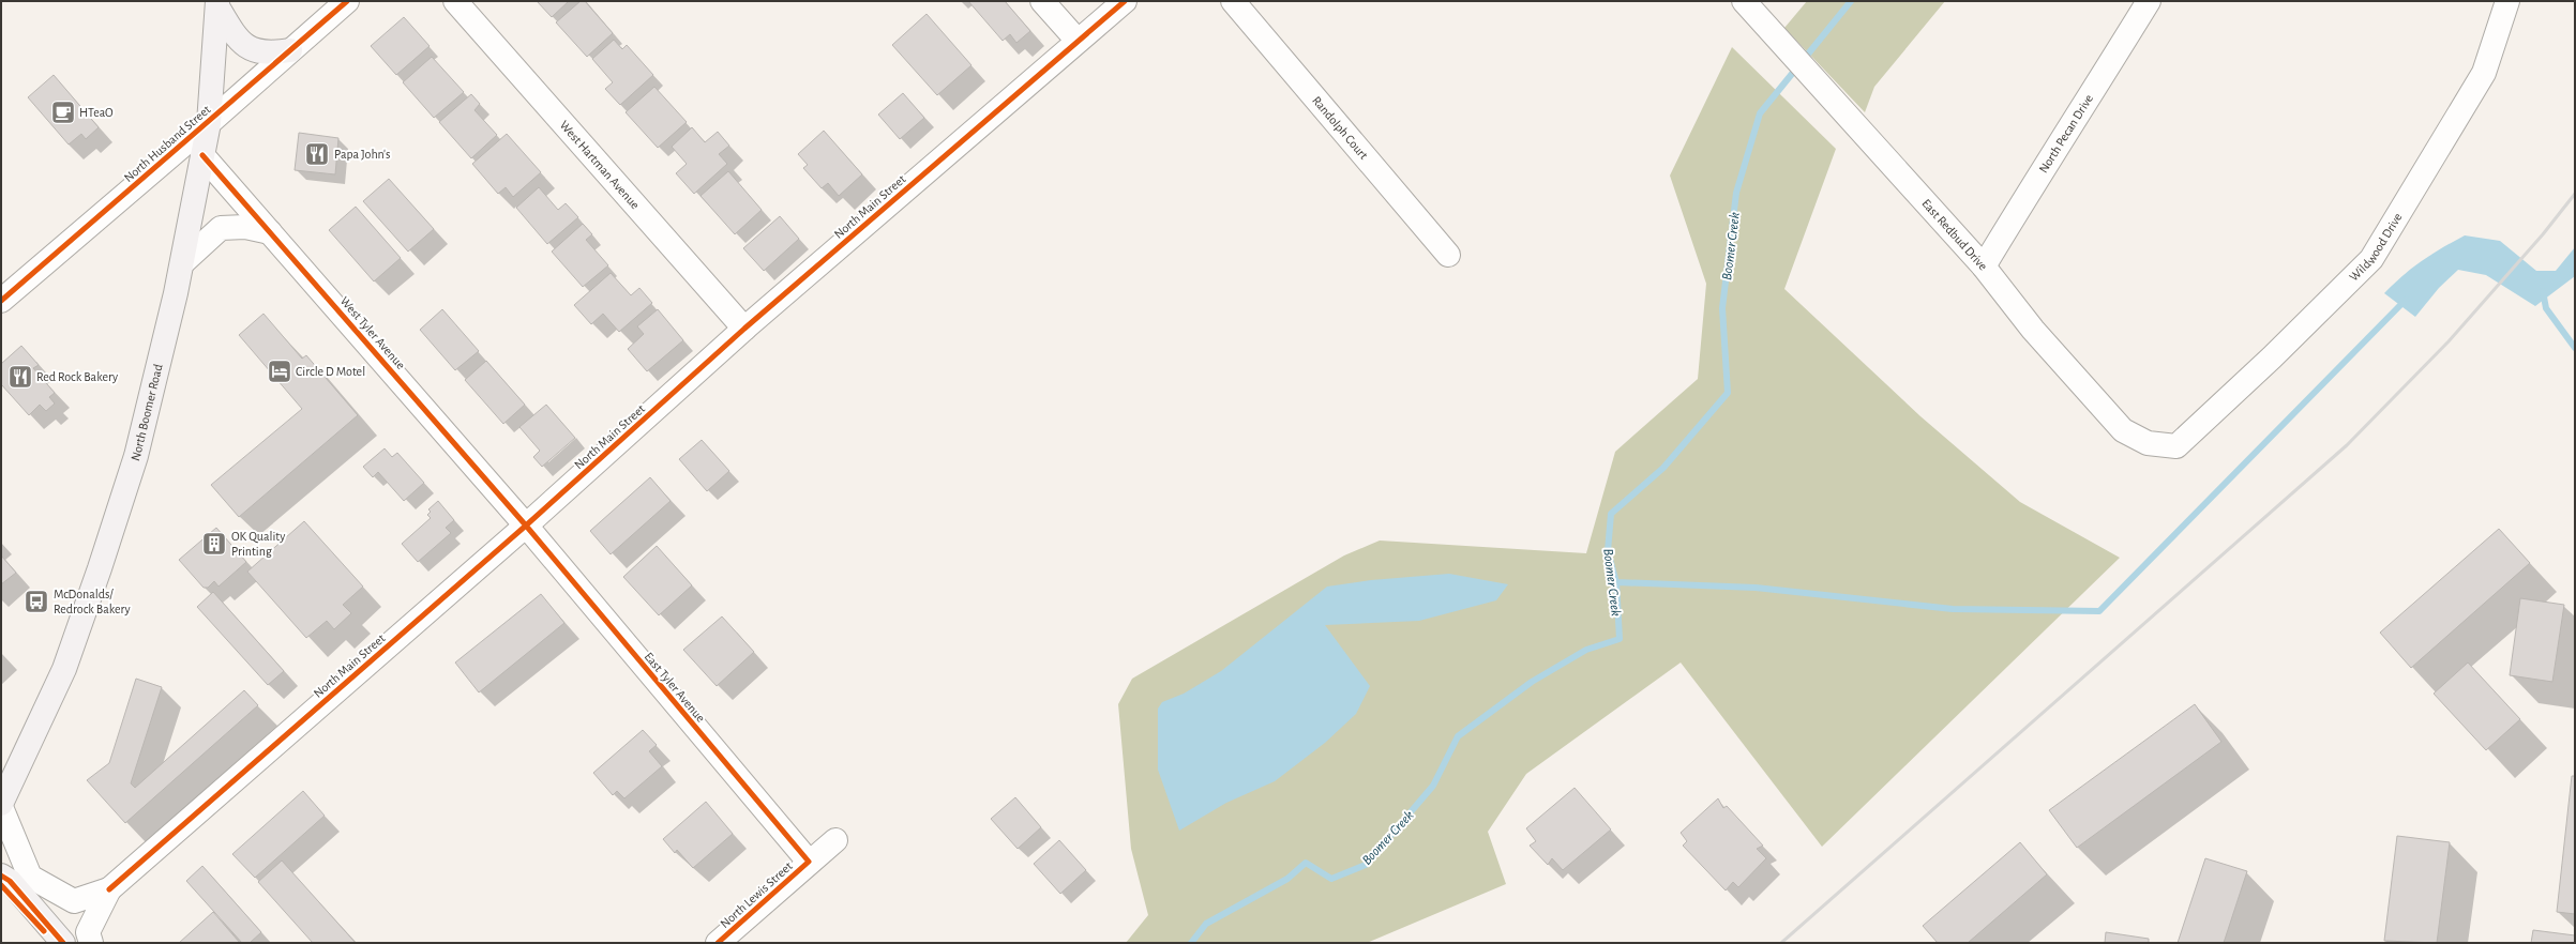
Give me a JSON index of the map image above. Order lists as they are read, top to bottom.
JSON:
{
  "streets": {
    "main road": ["North Boomer Road"],
    "street": [
      "Randolph Court",
      "North Pecan Drive",
      "North Husband Street",
      "West Hartman Avenue",
      "North Main Street",
      "East Redbud Drive",
      "Wildwood Drive",
      "West Tyler Avenue",
      "East Tyler Avenue",
      "North Lewis Street"
    ]
  },
  "crossings": [
    ["North Pecan Drive", "East Redbud Drive"],
    ["North Husband Street", "North Boomer Road"],
    ["West Hartman Avenue", "North Main Street"],
    ["North Main Street", "West Tyler Avenue"],
    ["North Main Street", "North Boomer Road"],
    ["North Main Street", "East Tyler Avenue"],
    ["East Redbud Drive", "Wildwood Drive"],
    ["West Tyler Avenue", "North Boomer Road"],
    ["West Tyler Avenue", "East Tyler Avenue"],
    ["East Tyler Avenue", "North Lewis Street"]
  ],
  "water": ["Boomer Creek"],
  "places": {
    "cafe": ["HTeaO"],
    "restaurant": ["Papa John's", "Red Rock Bakery"],
    "hotel": ["Circle D Motel"],
    "building": ["OK Quality Printing"],
    "bus stop": ["McDonalds/ Redrock Bakery"]
  }
}
